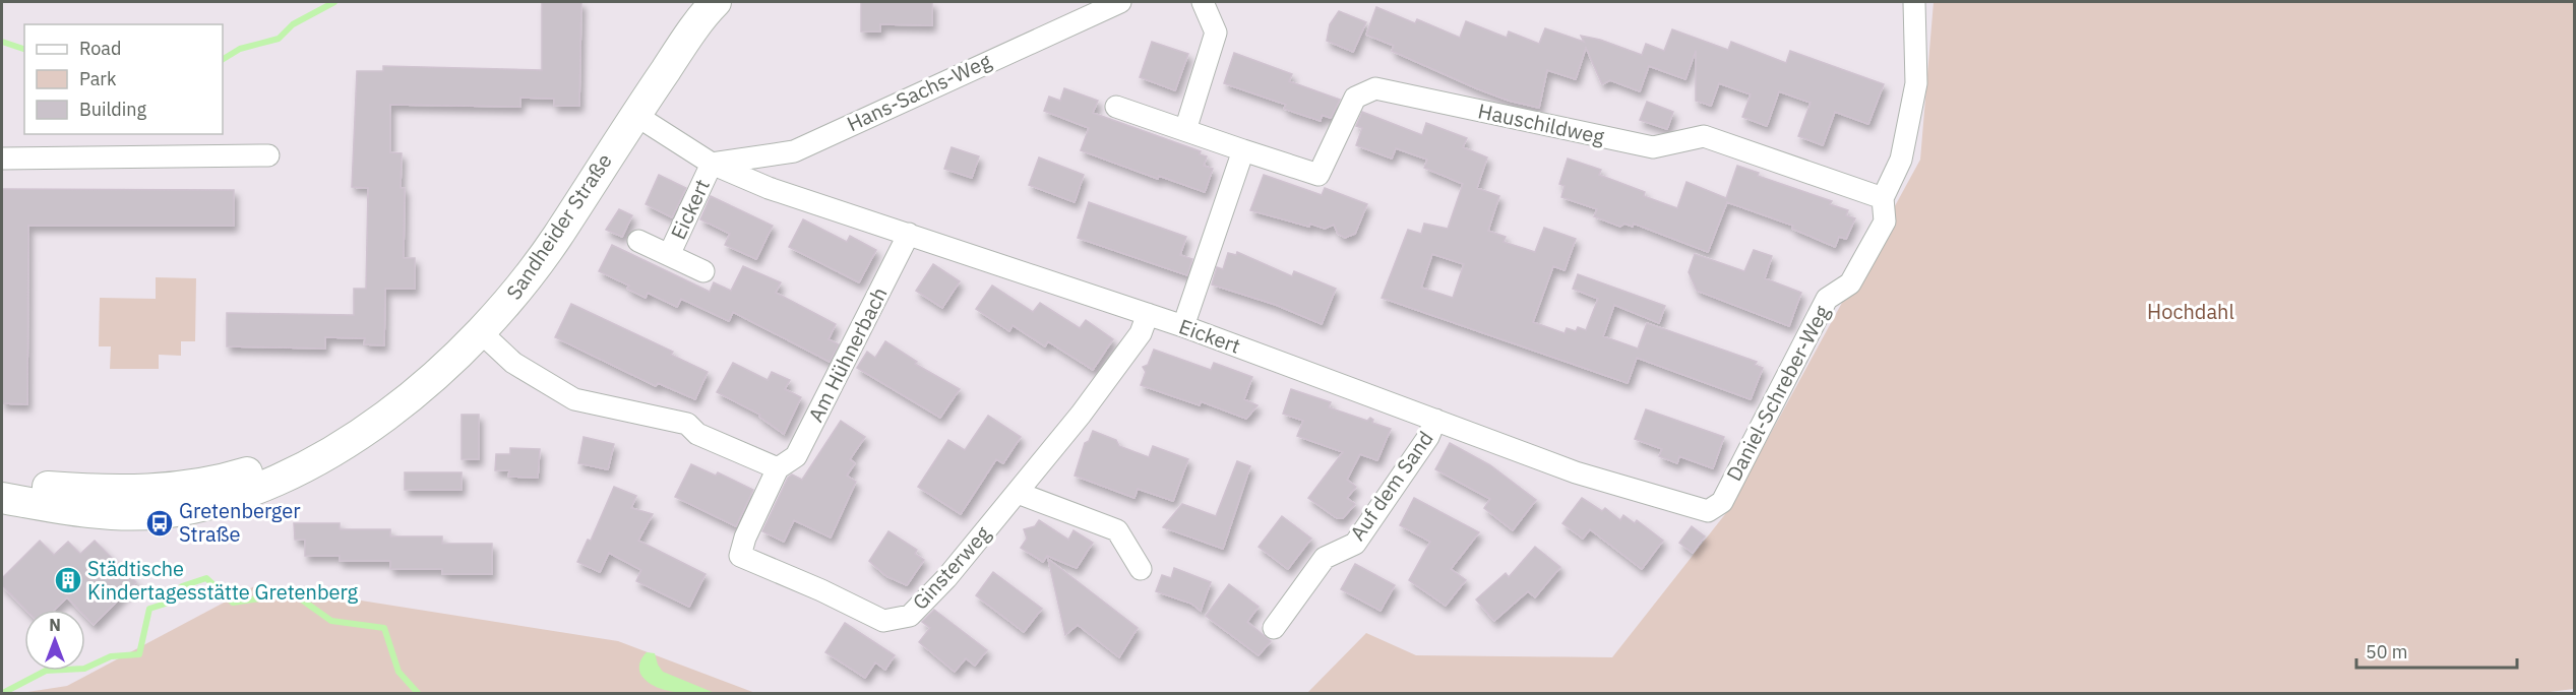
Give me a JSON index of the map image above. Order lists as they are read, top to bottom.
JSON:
{
  "streets": {
    "street": [
      "Hans-Sachs-Weg",
      "Hauschildweg",
      "Eickert",
      "Sandheider Straße",
      "Am Hühnerbach",
      "Daniel-Schreber-Weg",
      "Auf dem Sand",
      "Ginsterweg"
    ]
  },
  "crossings": [
    ["Hans-Sachs-Weg", "Eickert"],
    ["Hauschildweg", "Daniel-Schreber-Weg"],
    ["Eickert", "Sandheider Straße"],
    ["Eickert", "Am Hühnerbach"],
    ["Eickert", "Daniel-Schreber-Weg"],
    ["Eickert", "Auf dem Sand"],
    ["Eickert", "Ginsterweg"],
    ["Am Hühnerbach", "Ginsterweg"]
  ],
  "parks": ["Hochdahl"],
  "places": {
    "bus stop": ["Gretenberger Straße"],
    "building": ["Städtische Kindertagesstätte Gretenberg"]
  },
  "legend": ["Road", "Park", "Building"],
  "scale_bar": "50 m",
  "north": "top"
}
